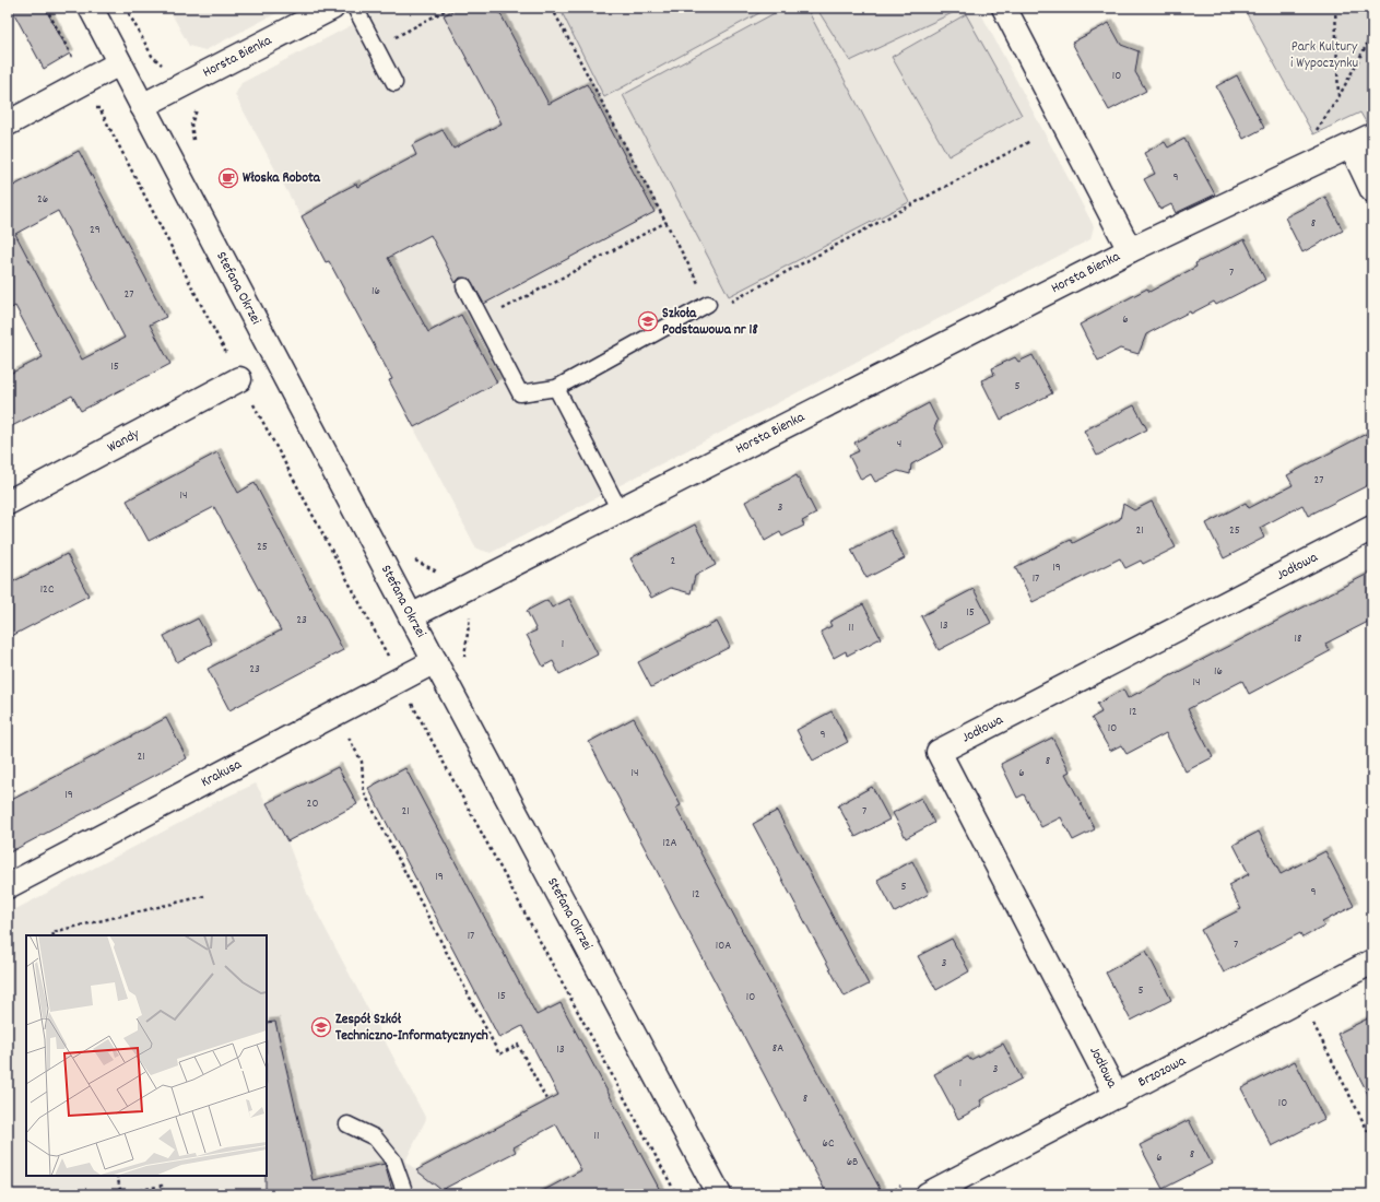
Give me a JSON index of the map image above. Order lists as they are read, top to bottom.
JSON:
{
  "streets": {
    "street": [
      "Horsta Bienka",
      "Stefana Okrzei",
      "Wandy",
      "Jodłowa",
      "Krakusa",
      "Brzozowa"
    ]
  },
  "crossings": [
    ["Horsta Bienka", "Stefana Okrzei"],
    ["Stefana Okrzei", "Krakusa"],
    ["Jodłowa", "Brzozowa"]
  ],
  "parks": ["Park Kultury i Wypoczynku"],
  "places": {
    "cafe": ["Włoska Robota"],
    "school or university": ["Szkoła Podstawowa nr 18", "Zespół Szkół Techniczno-Informatycznych"]
  },
  "house_numbers": [
    "10",
    "9",
    "26",
    "8",
    "29",
    "7",
    "16",
    "27",
    "6",
    "15",
    "5",
    "4",
    "27",
    "14",
    "3",
    "21",
    "25",
    "25",
    "2",
    "19",
    "17",
    "12C",
    "15",
    "23",
    "13",
    "11",
    "18",
    "1",
    "23",
    "16",
    "14",
    "12",
    "10",
    "9",
    "21",
    "8",
    "14",
    "6",
    "19",
    "20",
    "21",
    "7",
    "12A",
    "19",
    "5",
    "9",
    "12",
    "17",
    "7",
    "10A",
    "3",
    "5",
    "15",
    "10",
    "8A",
    "13",
    "3",
    "1",
    "8",
    "10",
    "11",
    "6C",
    "8",
    "6",
    "6B"
  ]
}
